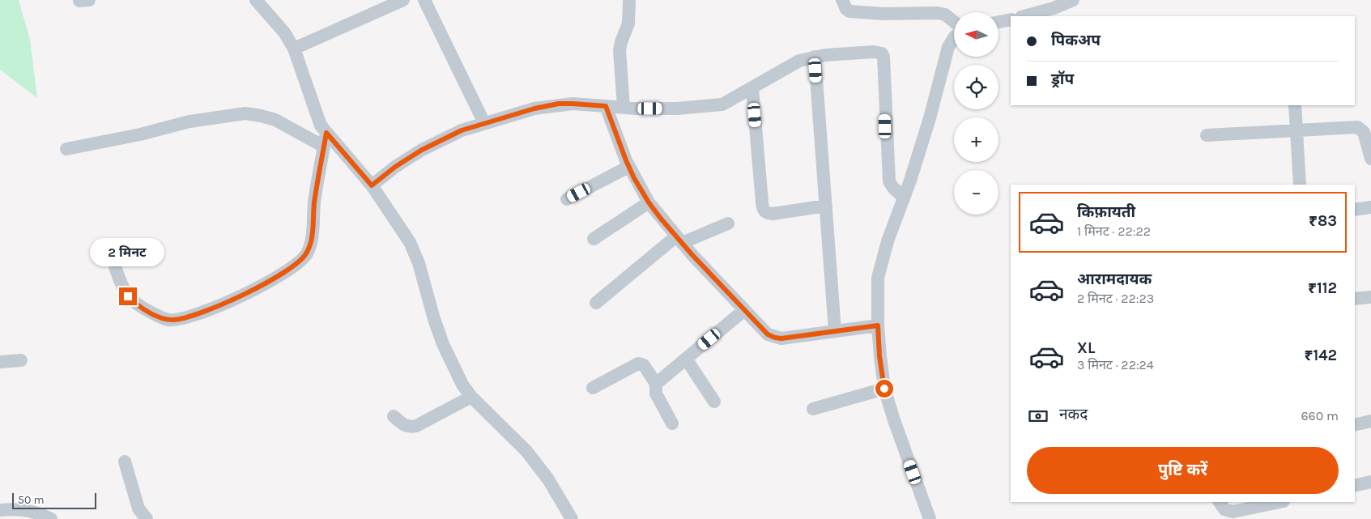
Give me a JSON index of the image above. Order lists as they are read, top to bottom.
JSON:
{
  "scale_bar": "50 m",
  "north": "left",
  "page": {
    "map_buttons": ["+", "−"],
    "banner": ["पिकअप", "ड्रॉप"],
    "list": [
      {
        "name": "किफ़ायती",
        "note": "1 मिनट · 22:22",
        "value": "₹83"
      },
      {
        "name": "आरामदायक",
        "note": "2 मिनट · 22:23",
        "value": "₹112"
      },
      {
        "name": "XL",
        "note": "3 मिनट · 22:24",
        "value": "₹142"
      }
    ],
    "bubble": "2 मिनट",
    "pay": ["नकद", "660 m"],
    "buttons": "पुष्टि करें",
    "scale": "50 m"
  }
}
